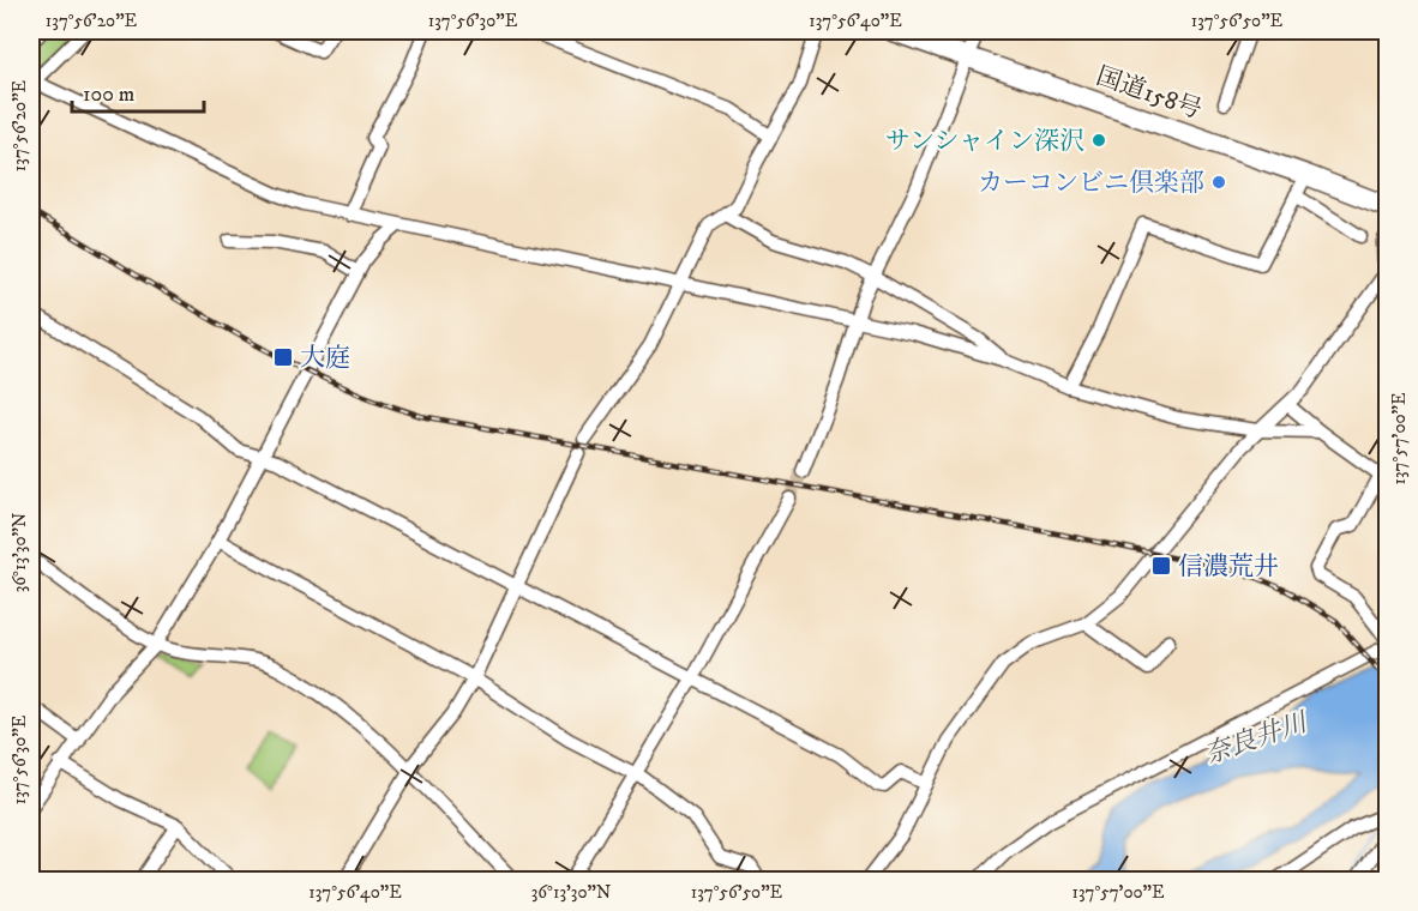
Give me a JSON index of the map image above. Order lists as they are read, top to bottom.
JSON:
{
  "streets": {
    "highway": ["国道158号"]
  },
  "water": ["奈良井川"],
  "places": {
    "other": ["サンシャイン深沢", "カーコンビニ倶楽部"],
    "transit": ["大庭", "信濃荒井"]
  },
  "scale_bar": "100 m",
  "coordinates": [
    "137°56'20\"E",
    "137°56'30\"E",
    "137°56'40\"E",
    "137°56'50\"E",
    "137°57'00\"E",
    "36°13'30\"N"
  ]
}
